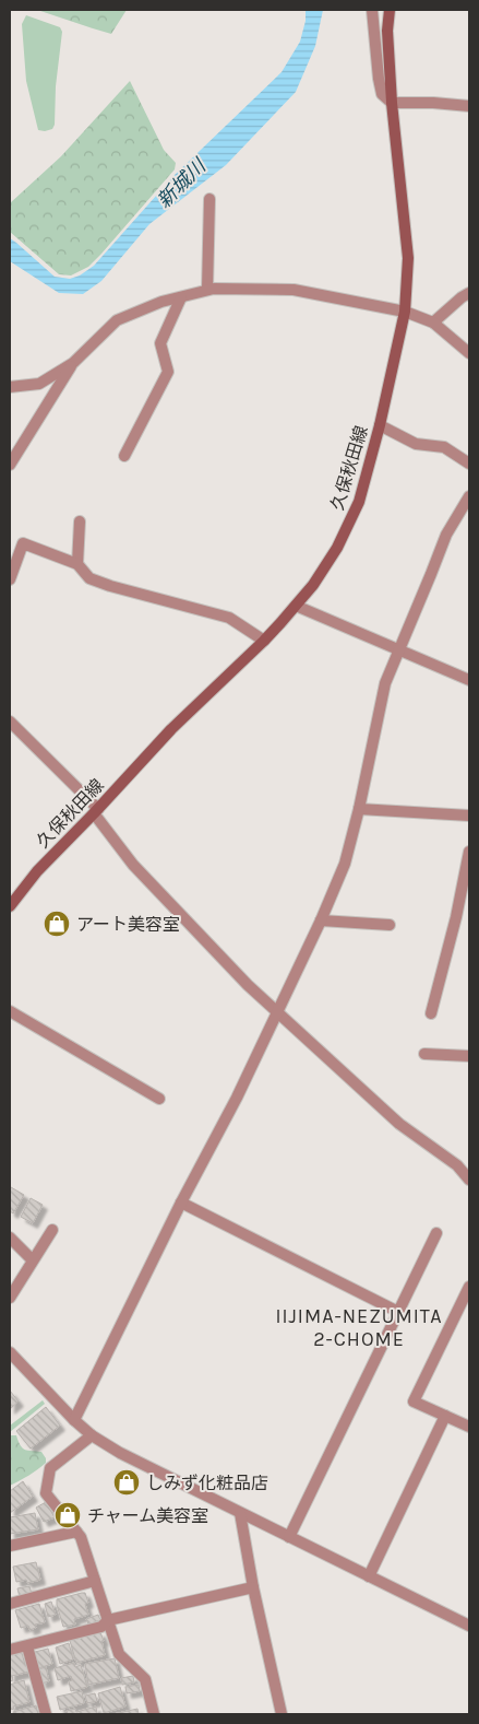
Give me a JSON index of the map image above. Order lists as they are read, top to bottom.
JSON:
{
  "streets": {
    "main road": ["久保秋田線"]
  },
  "districts": ["IIJIMA-NEZUMITA 2-CHOME"],
  "water": ["新城川"],
  "places": {
    "shop": ["アート美容室", "しみず化粧品店", "チャーム美容室"]
  }
}
